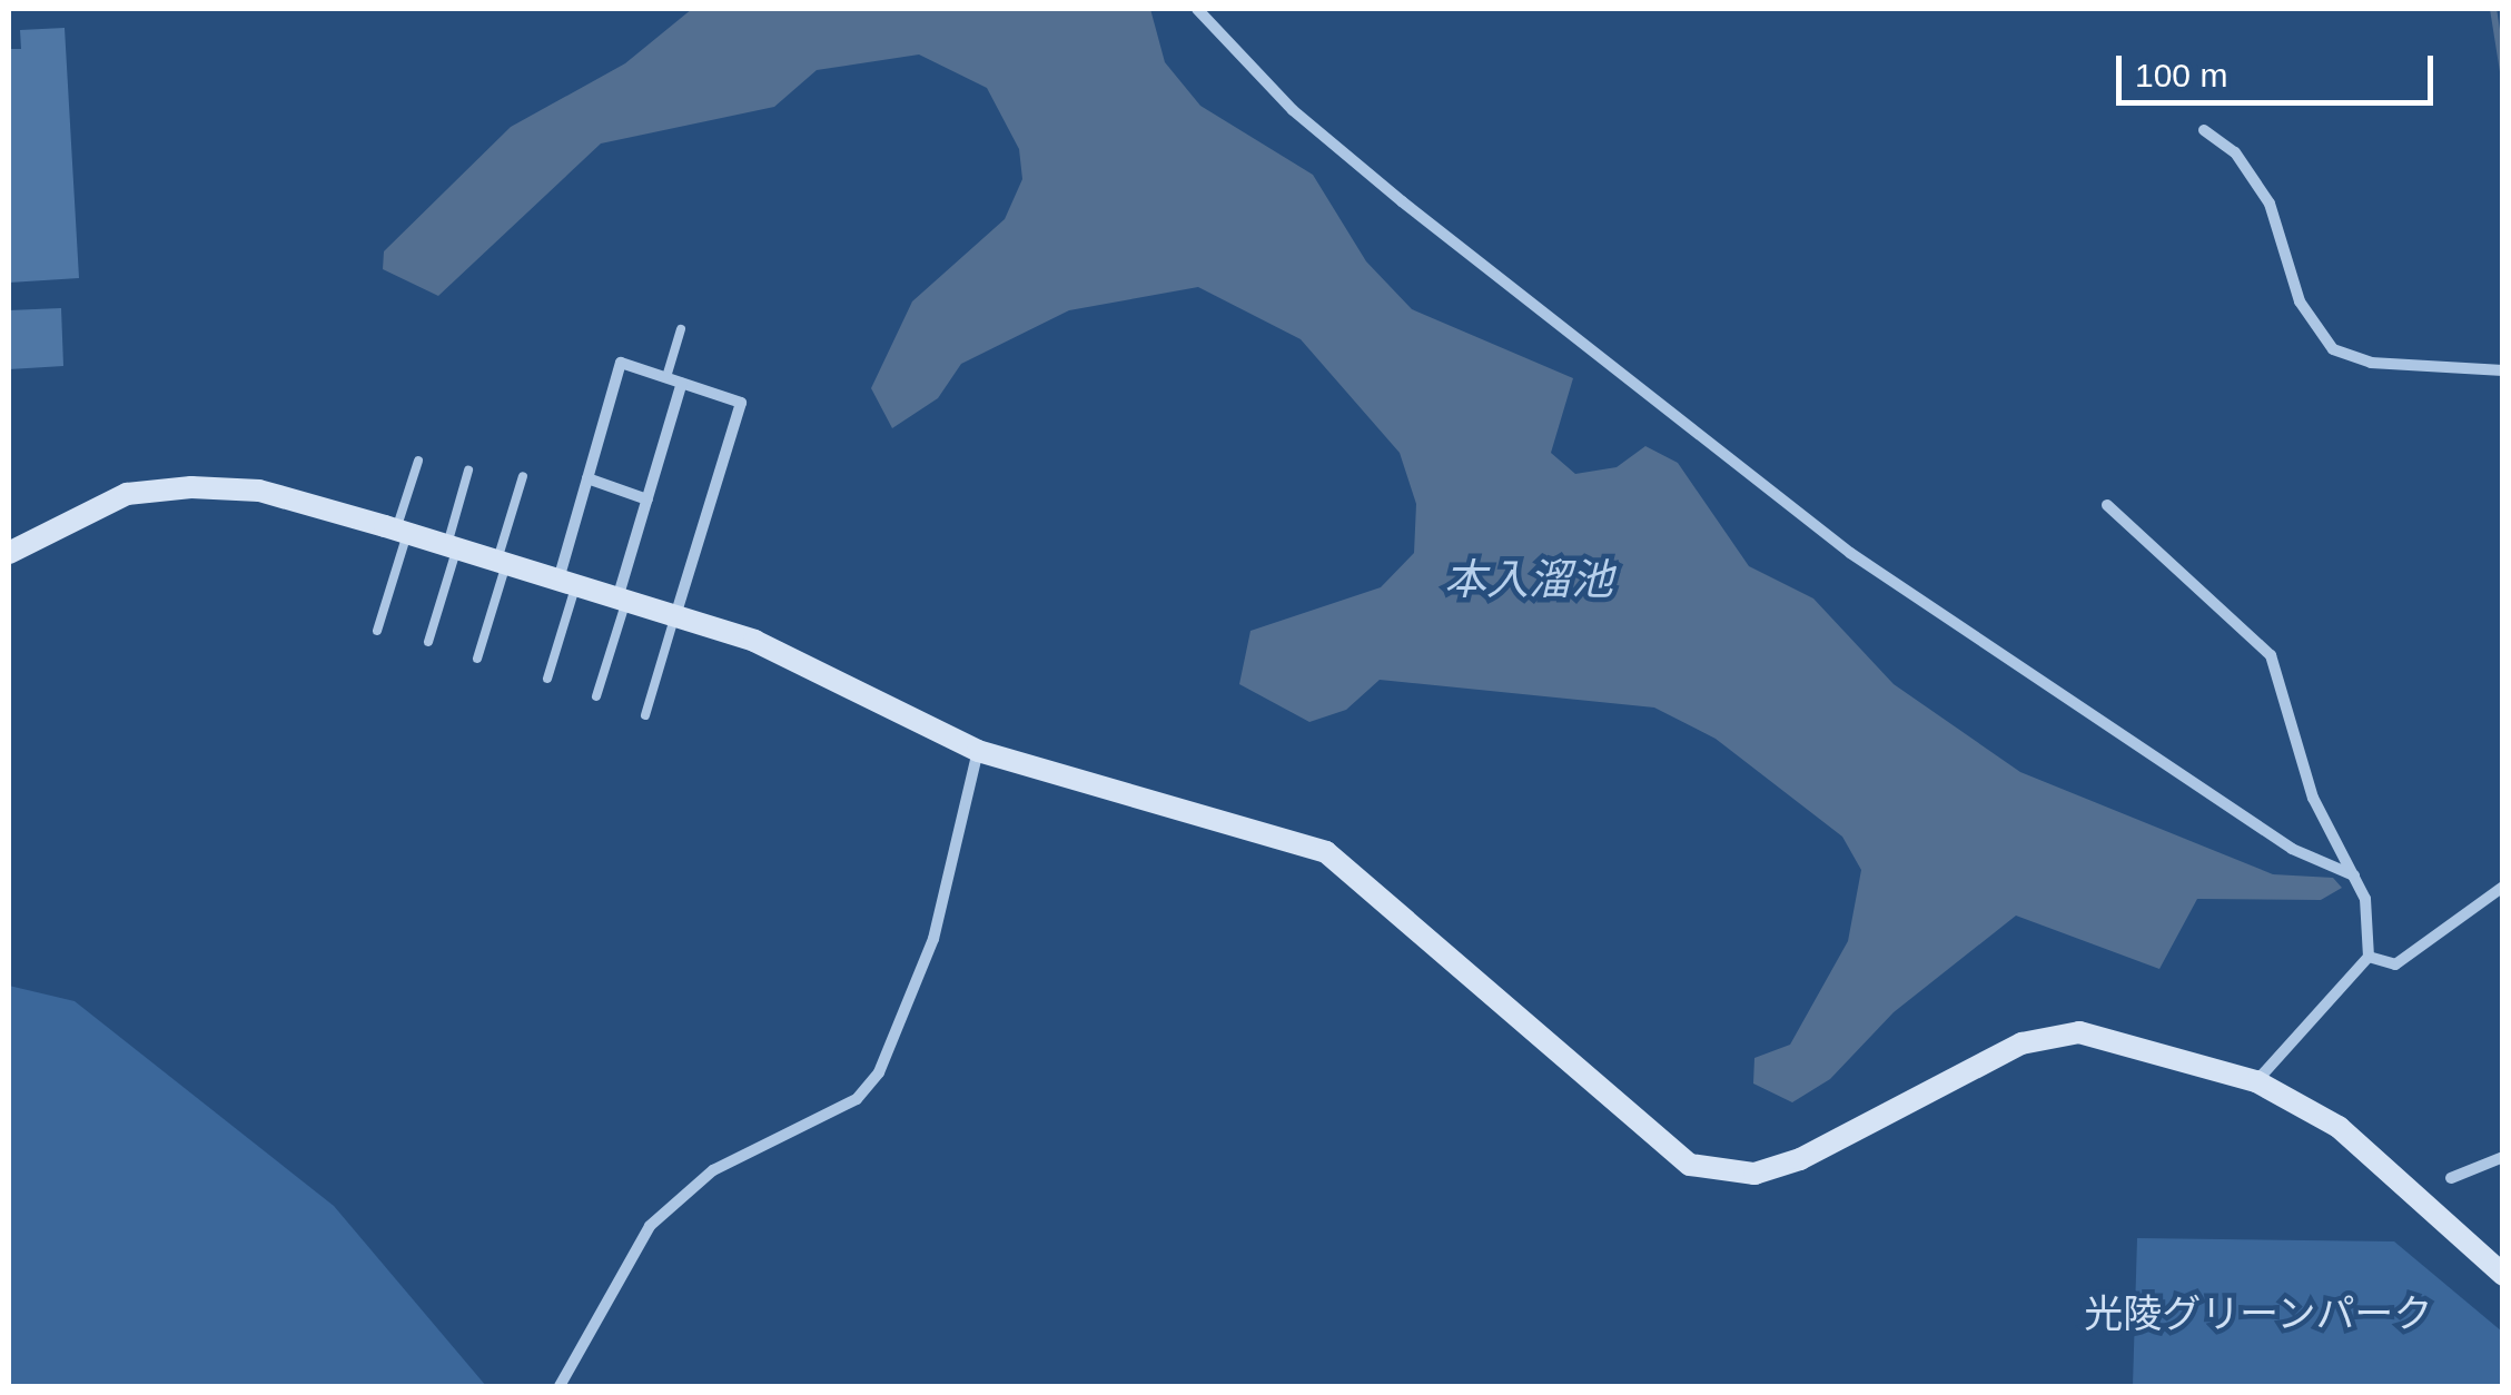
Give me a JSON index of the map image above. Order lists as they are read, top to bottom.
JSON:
{
  "water": ["本入溜池"],
  "parks": ["光陵グリーンパーク"],
  "scale_bar": "100 m"
}
